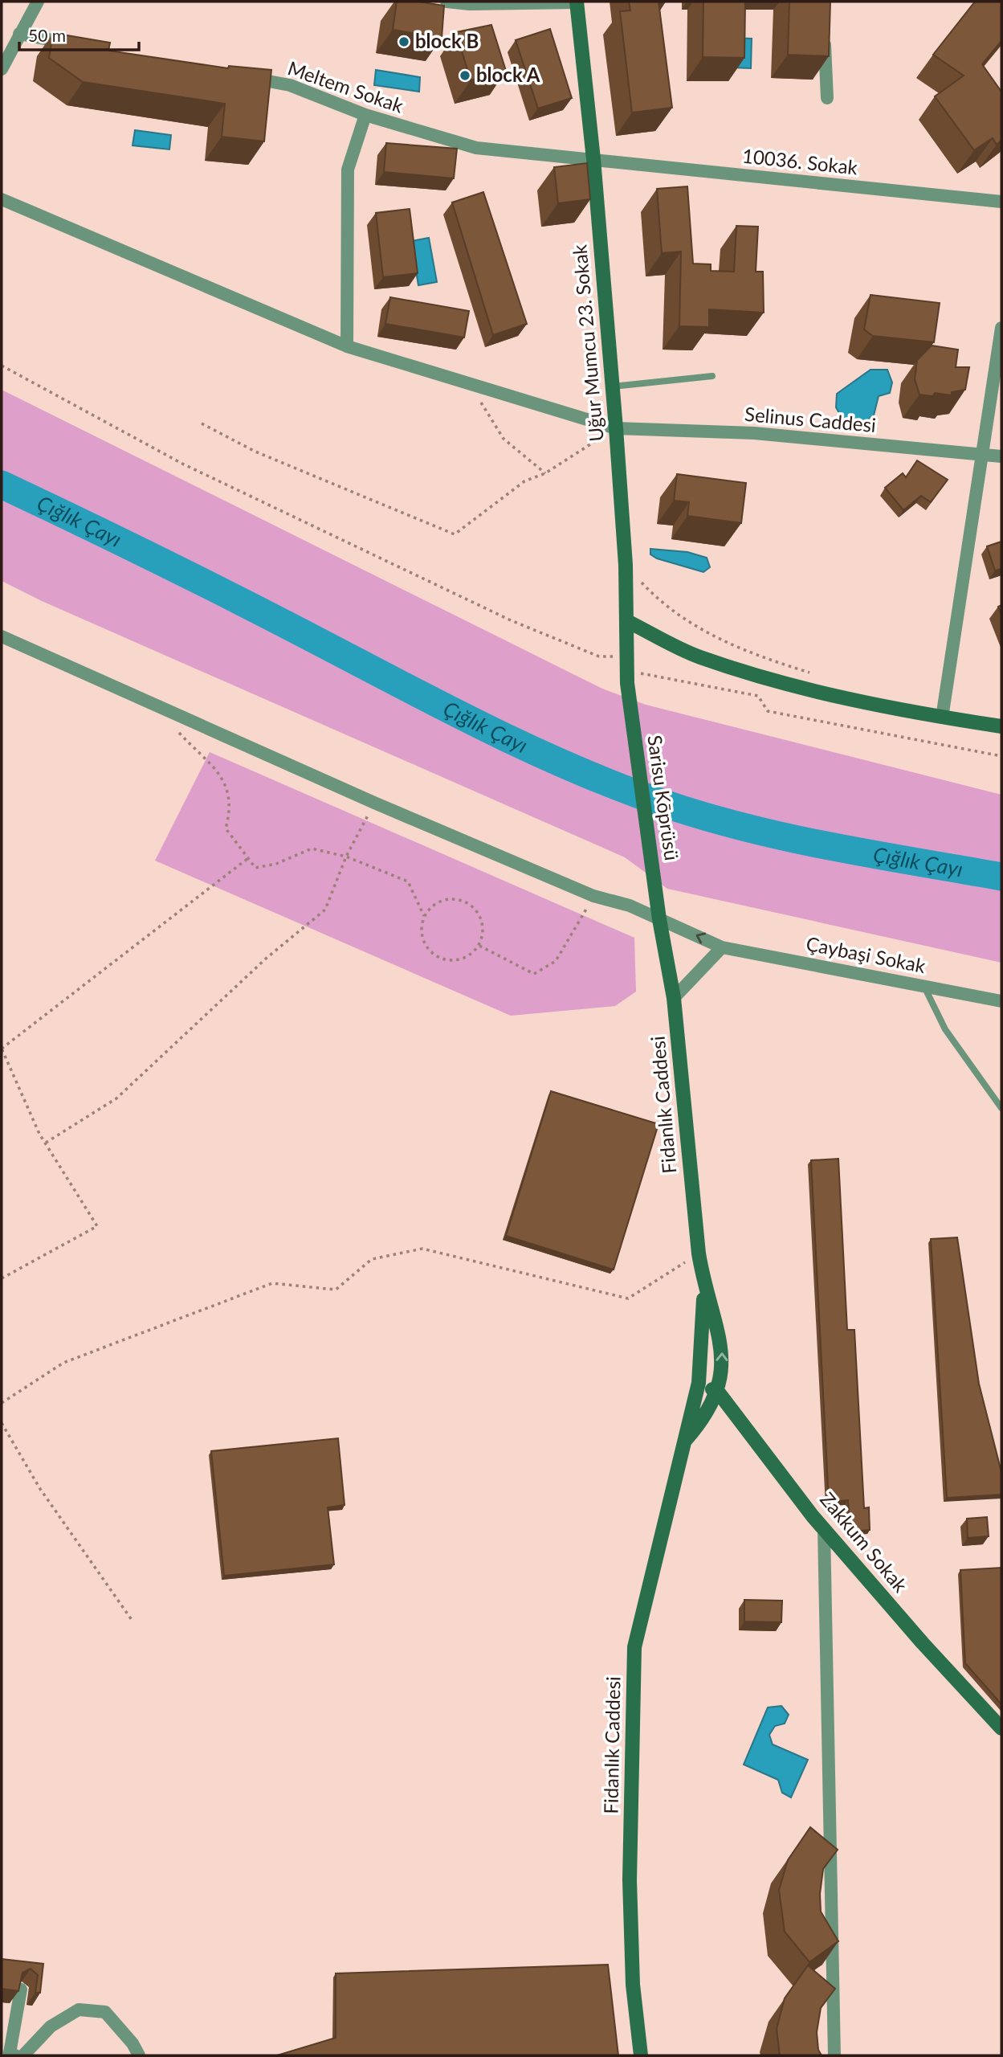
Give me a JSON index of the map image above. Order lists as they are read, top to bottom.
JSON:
{
  "streets": {
    "street": [
      "Meltem Sokak",
      "10036. Sokak",
      "Uğur Mumcu 23. Sokak",
      "Selinus Caddesi",
      "Sarisu Kōprüsü",
      "Çaybaşi Sokak",
      "Fidanlık Caddesi",
      "Zakkum Sokak"
    ]
  },
  "crossings": [
    ["Meltem Sokak", "10036. Sokak"],
    ["Meltem Sokak", "Uğur Mumcu 23. Sokak"],
    ["10036. Sokak", "Uğur Mumcu 23. Sokak"],
    ["Uğur Mumcu 23. Sokak", "Selinus Caddesi"],
    ["Uğur Mumcu 23. Sokak", "Sarisu Kōprüsü"],
    ["Sarisu Kōprüsü", "Çaybaşi Sokak"],
    ["Sarisu Kōprüsü", "Fidanlık Caddesi"],
    ["Çaybaşi Sokak", "Fidanlık Caddesi"],
    ["Fidanlık Caddesi", "Zakkum Sokak"]
  ],
  "water": ["Çığlık Çayı"],
  "places": ["block B", "block A"],
  "scale_bar": "50 m"
}
